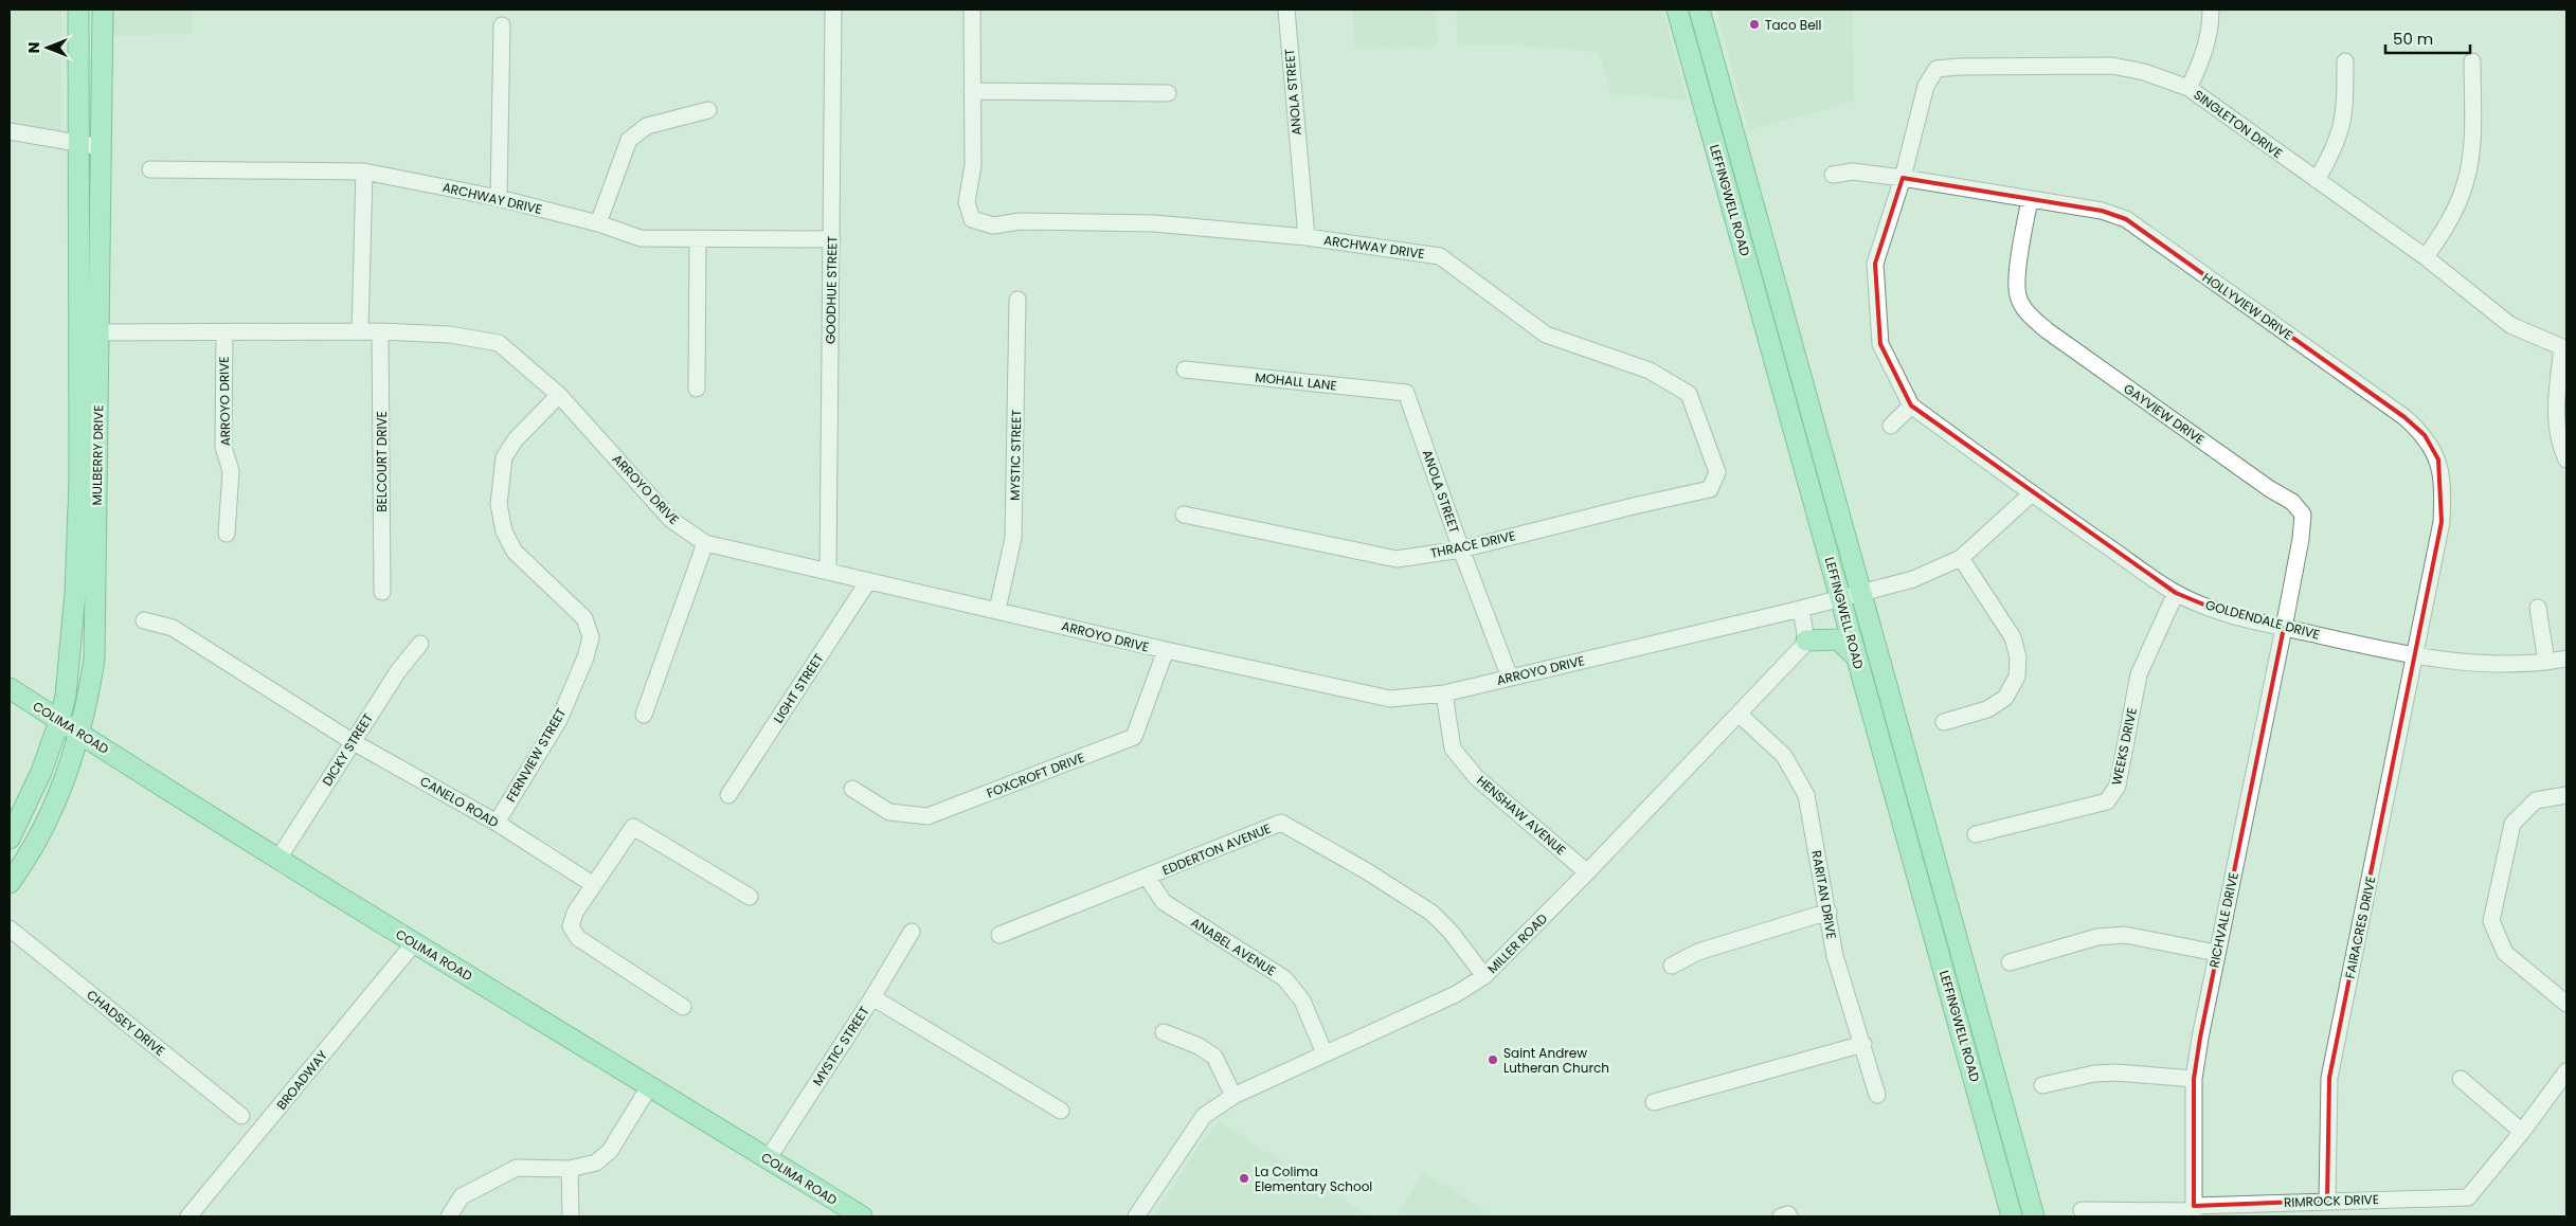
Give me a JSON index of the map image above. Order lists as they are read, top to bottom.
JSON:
{
  "streets": {
    "main road": ["LEFFINGWELL ROAD", "MULBERRY DRIVE", "COLIMA ROAD"],
    "street": [
      "ANOLA STREET",
      "SINGLETON DRIVE",
      "ARCHWAY DRIVE",
      "GOODHUE STREET",
      "HOLLYVIEW DRIVE",
      "MOHALL LANE",
      "ARROYO DRIVE",
      "GAYVIEW DRIVE",
      "MYSTIC STREET",
      "BELCOURT DRIVE",
      "THRACE DRIVE",
      "GOLDENDALE DRIVE",
      "LIGHT STREET",
      "WEEKS DRIVE",
      "DICKY STREET",
      "FERNVIEW STREET",
      "FOXCROFT DRIVE",
      "CANELO ROAD",
      "HENSHAW AVENUE",
      "EDDERTON AVENUE",
      "RARITAN DRIVE",
      "RICHVALE DRIVE",
      "FAIRACRES DRIVE",
      "MILLER ROAD",
      "ANABEL AVENUE",
      "CHADSEY DRIVE",
      "BROADWAY",
      "RIMROCK DRIVE"
    ]
  },
  "crossings": [
    ["ANOLA STREET", "ARCHWAY DRIVE"],
    ["ANOLA STREET", "MOHALL LANE"],
    ["ANOLA STREET", "ARROYO DRIVE"],
    ["ANOLA STREET", "THRACE DRIVE"],
    ["SINGLETON DRIVE", "HOLLYVIEW DRIVE"],
    ["SINGLETON DRIVE", "GOLDENDALE DRIVE"],
    ["ARCHWAY DRIVE", "GOODHUE STREET"],
    ["ARCHWAY DRIVE", "THRACE DRIVE"],
    ["LEFFINGWELL ROAD", "ARROYO DRIVE"],
    ["GOODHUE STREET", "ARROYO DRIVE"],
    ["HOLLYVIEW DRIVE", "GAYVIEW DRIVE"],
    ["HOLLYVIEW DRIVE", "GOLDENDALE DRIVE"],
    ["HOLLYVIEW DRIVE", "FAIRACRES DRIVE"],
    ["ARROYO DRIVE", "MULBERRY DRIVE"],
    ["ARROYO DRIVE", "MYSTIC STREET"],
    ["ARROYO DRIVE", "BELCOURT DRIVE"],
    ["ARROYO DRIVE", "GOLDENDALE DRIVE"],
    ["ARROYO DRIVE", "LIGHT STREET"],
    ["ARROYO DRIVE", "FERNVIEW STREET"],
    ["ARROYO DRIVE", "FOXCROFT DRIVE"],
    ["ARROYO DRIVE", "HENSHAW AVENUE"],
    ["GAYVIEW DRIVE", "GOLDENDALE DRIVE"],
    ["GAYVIEW DRIVE", "RICHVALE DRIVE"],
    ["MULBERRY DRIVE", "COLIMA ROAD"],
    ["MYSTIC STREET", "COLIMA ROAD"],
    ["GOLDENDALE DRIVE", "WEEKS DRIVE"],
    ["GOLDENDALE DRIVE", "RICHVALE DRIVE"],
    ["GOLDENDALE DRIVE", "FAIRACRES DRIVE"],
    ["COLIMA ROAD", "DICKY STREET"],
    ["COLIMA ROAD", "BROADWAY"],
    ["DICKY STREET", "CANELO ROAD"],
    ["FERNVIEW STREET", "CANELO ROAD"],
    ["HENSHAW AVENUE", "MILLER ROAD"],
    ["EDDERTON AVENUE", "MILLER ROAD"],
    ["EDDERTON AVENUE", "ANABEL AVENUE"],
    ["RARITAN DRIVE", "MILLER ROAD"],
    ["RICHVALE DRIVE", "RIMROCK DRIVE"],
    ["FAIRACRES DRIVE", "RIMROCK DRIVE"],
    ["MILLER ROAD", "ANABEL AVENUE"]
  ],
  "places": ["Taco Bell", "Saint Andrew Lutheran Church", "La Colima Elementary School"],
  "scale_bar": "50 m",
  "north": "left"
}
